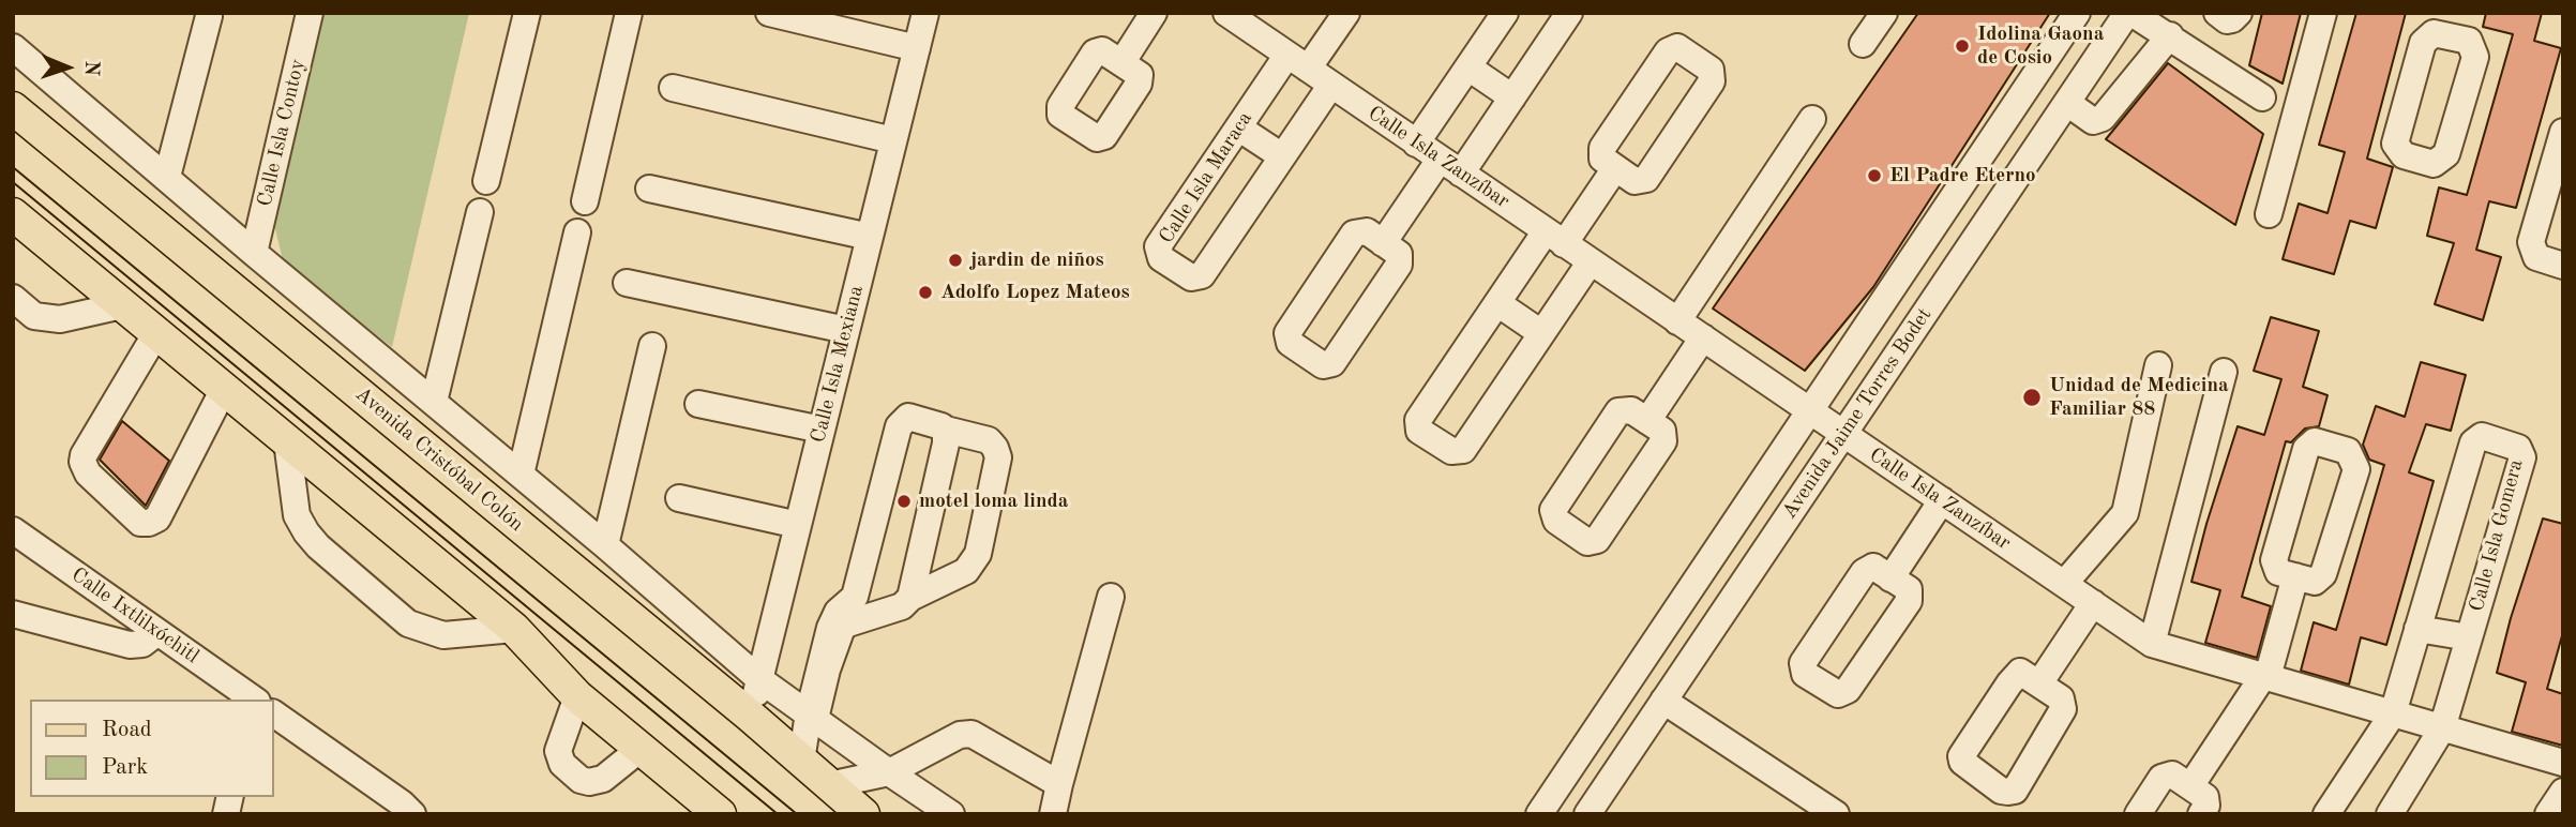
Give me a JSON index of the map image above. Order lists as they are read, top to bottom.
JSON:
{
  "streets": {
    "main road": ["Avenida Cristóbal Colón"],
    "street": [
      "Calle Isla Contoy",
      "Calle Isla Zanzíbar",
      "Calle Isla Maraca",
      "Calle Isla Mexiana",
      "Avenida Jaime Torres Bodet",
      "Calle Isla Gomera",
      "Calle Ixtlilxóchitl"
    ]
  },
  "crossings": [
    ["Calle Isla Zanzíbar", "Calle Isla Maraca"],
    ["Calle Isla Zanzíbar", "Avenida Jaime Torres Bodet"],
    ["Calle Isla Zanzíbar", "Calle Isla Gomera"],
    ["Calle Isla Mexiana", "Avenida Cristóbal Colón"]
  ],
  "places": [
    "Idolina Gaona de Cosio",
    "El Padre Eterno",
    "jardin de niños",
    "Adolfo Lopez Mateos",
    "Unidad de Medicina Familiar 88",
    "motel loma linda"
  ],
  "legend": ["Road", "Park"],
  "north": "right"
}
